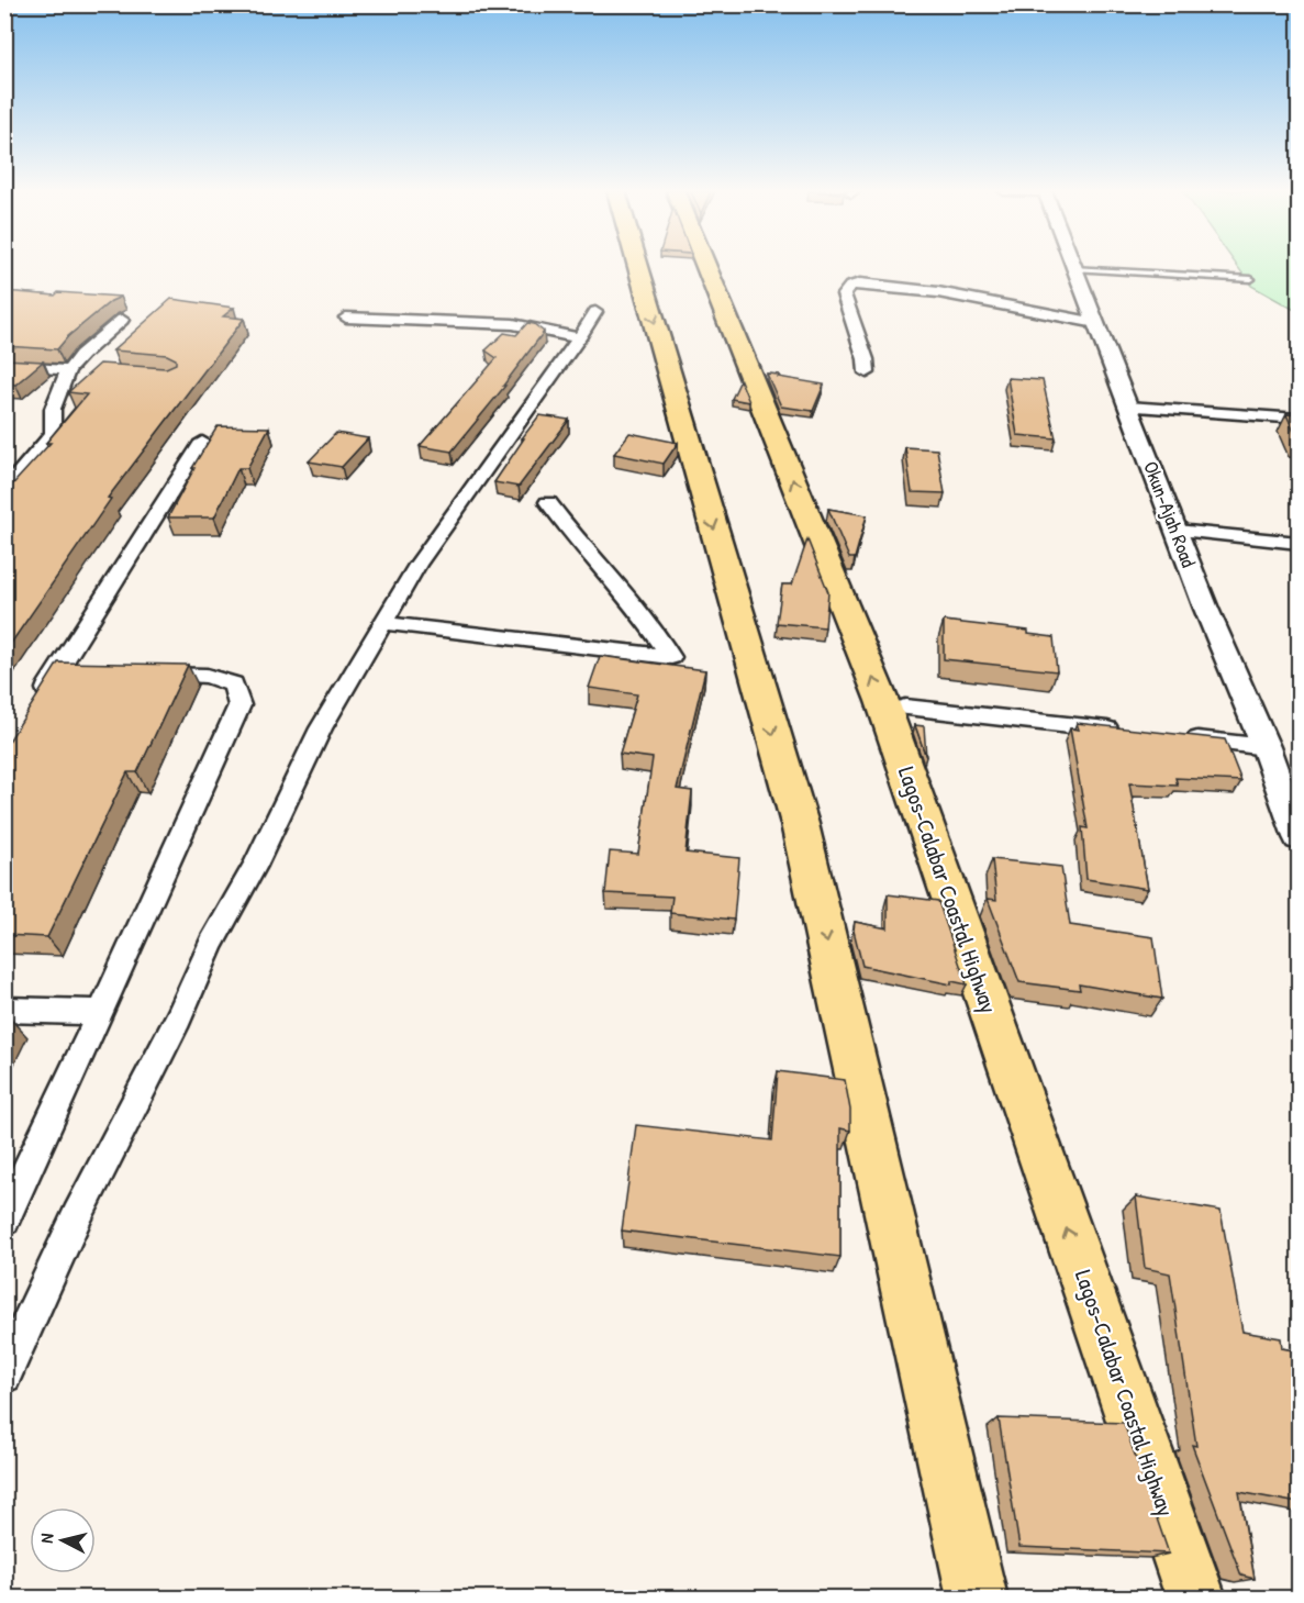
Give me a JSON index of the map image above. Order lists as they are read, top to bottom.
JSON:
{
  "streets": {
    "highway": ["Lagos-Calabar Coastal Highway"],
    "street": ["Okun-Ajah Road"]
  },
  "north": "left"
}
